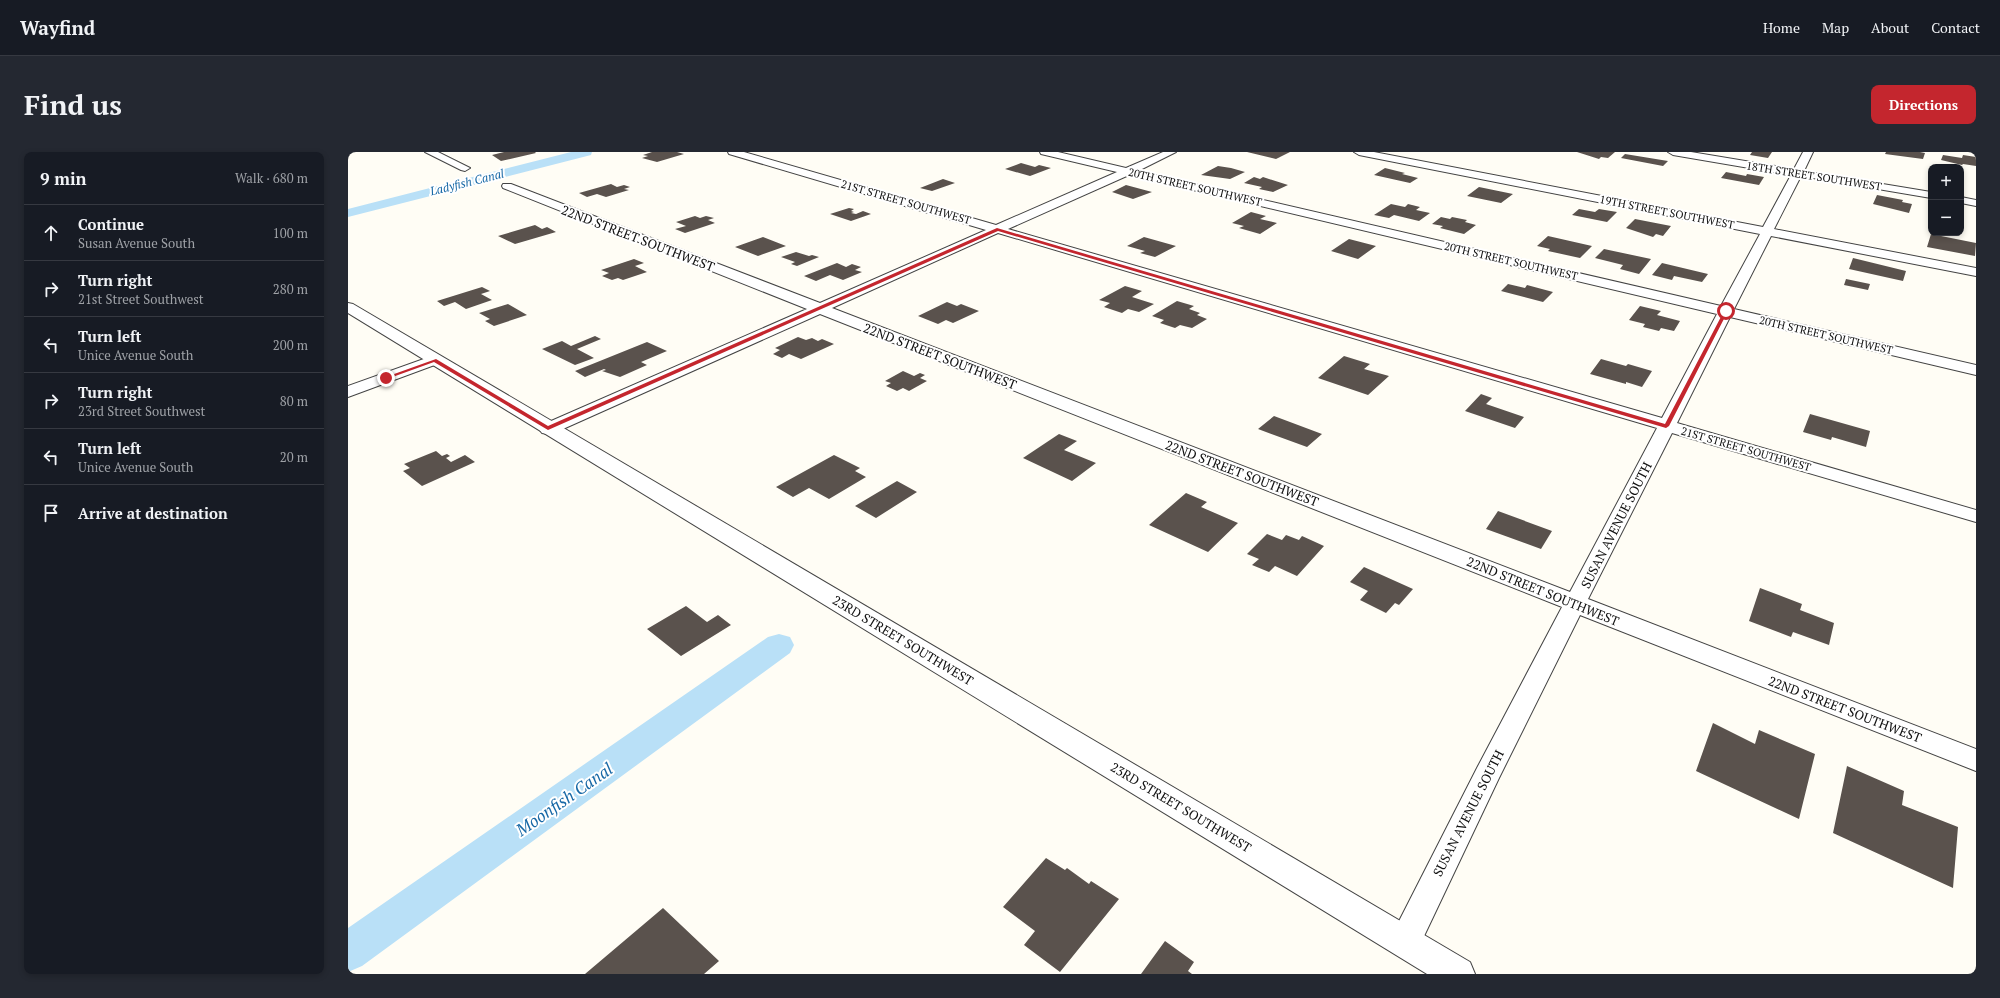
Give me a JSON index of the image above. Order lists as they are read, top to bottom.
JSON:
{
  "streets": {
    "street": [
      "18TH STREET SOUTHWEST",
      "20TH STREET SOUTHWEST",
      "21ST STREET SOUTHWEST",
      "19TH STREET SOUTHWEST",
      "22ND STREET SOUTHWEST",
      "SUSAN AVENUE SOUTH",
      "23RD STREET SOUTHWEST"
    ]
  },
  "crossings": [
    ["18TH STREET SOUTHWEST", "SUSAN AVENUE SOUTH"],
    ["20TH STREET SOUTHWEST", "SUSAN AVENUE SOUTH"],
    ["21ST STREET SOUTHWEST", "SUSAN AVENUE SOUTH"],
    ["19TH STREET SOUTHWEST", "SUSAN AVENUE SOUTH"],
    ["22ND STREET SOUTHWEST", "SUSAN AVENUE SOUTH"],
    ["SUSAN AVENUE SOUTH", "23RD STREET SOUTHWEST"]
  ],
  "water": ["Ladyfish Canal", "Moonfish Canal"],
  "page": {
    "header": "Wayfind",
    "nav": [
      "Home",
      "Map",
      "About",
      "Contact"
    ],
    "buttons": "Directions",
    "title": "Find us",
    "heading": ["9 min", "Walk · 680 m"],
    "map_buttons": ["+", "−"],
    "list": [
      ["Continue", "Susan Avenue South", "100 m"],
      ["Turn right", "21st Street Southwest", "280 m"],
      ["Turn left", "Unice Avenue South", "200 m"],
      ["Turn right", "23rd Street Southwest", "80 m"],
      ["Turn left", "Unice Avenue South", "20 m"],
      "Arrive at destination"
    ]
  }
}
